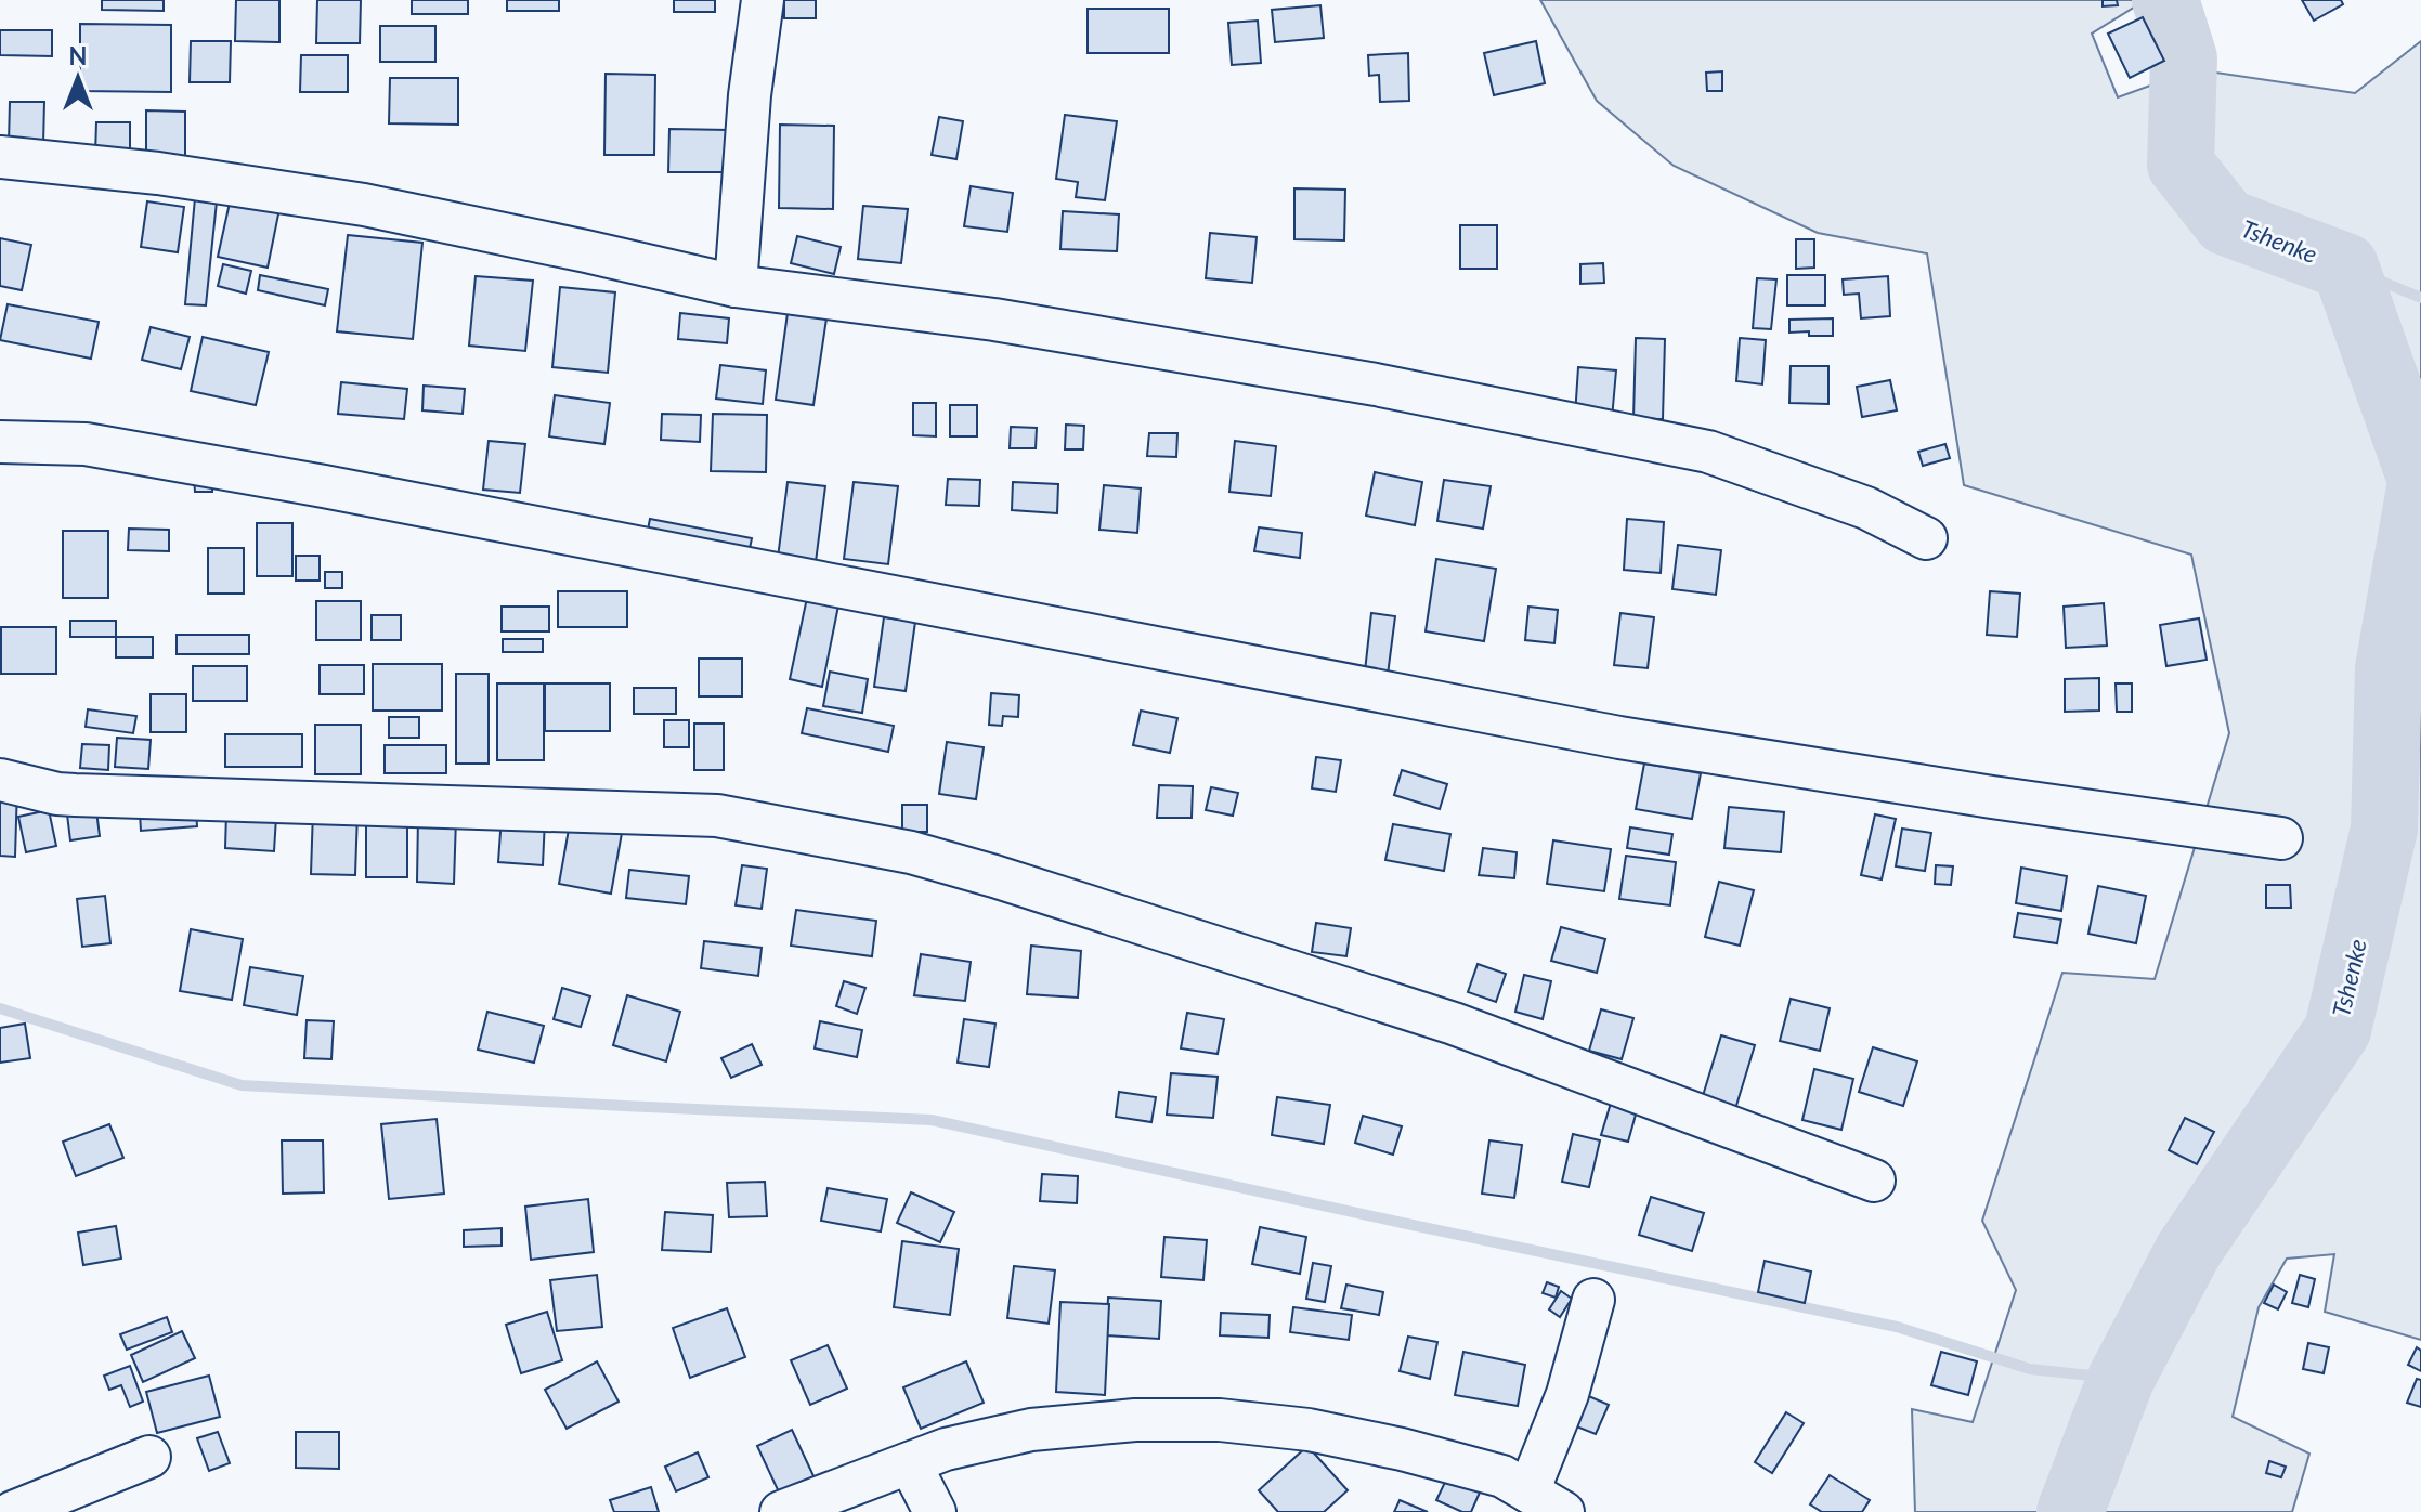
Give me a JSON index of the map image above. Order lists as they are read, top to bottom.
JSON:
{
  "water": ["Tshenke"],
  "north": "top"
}
